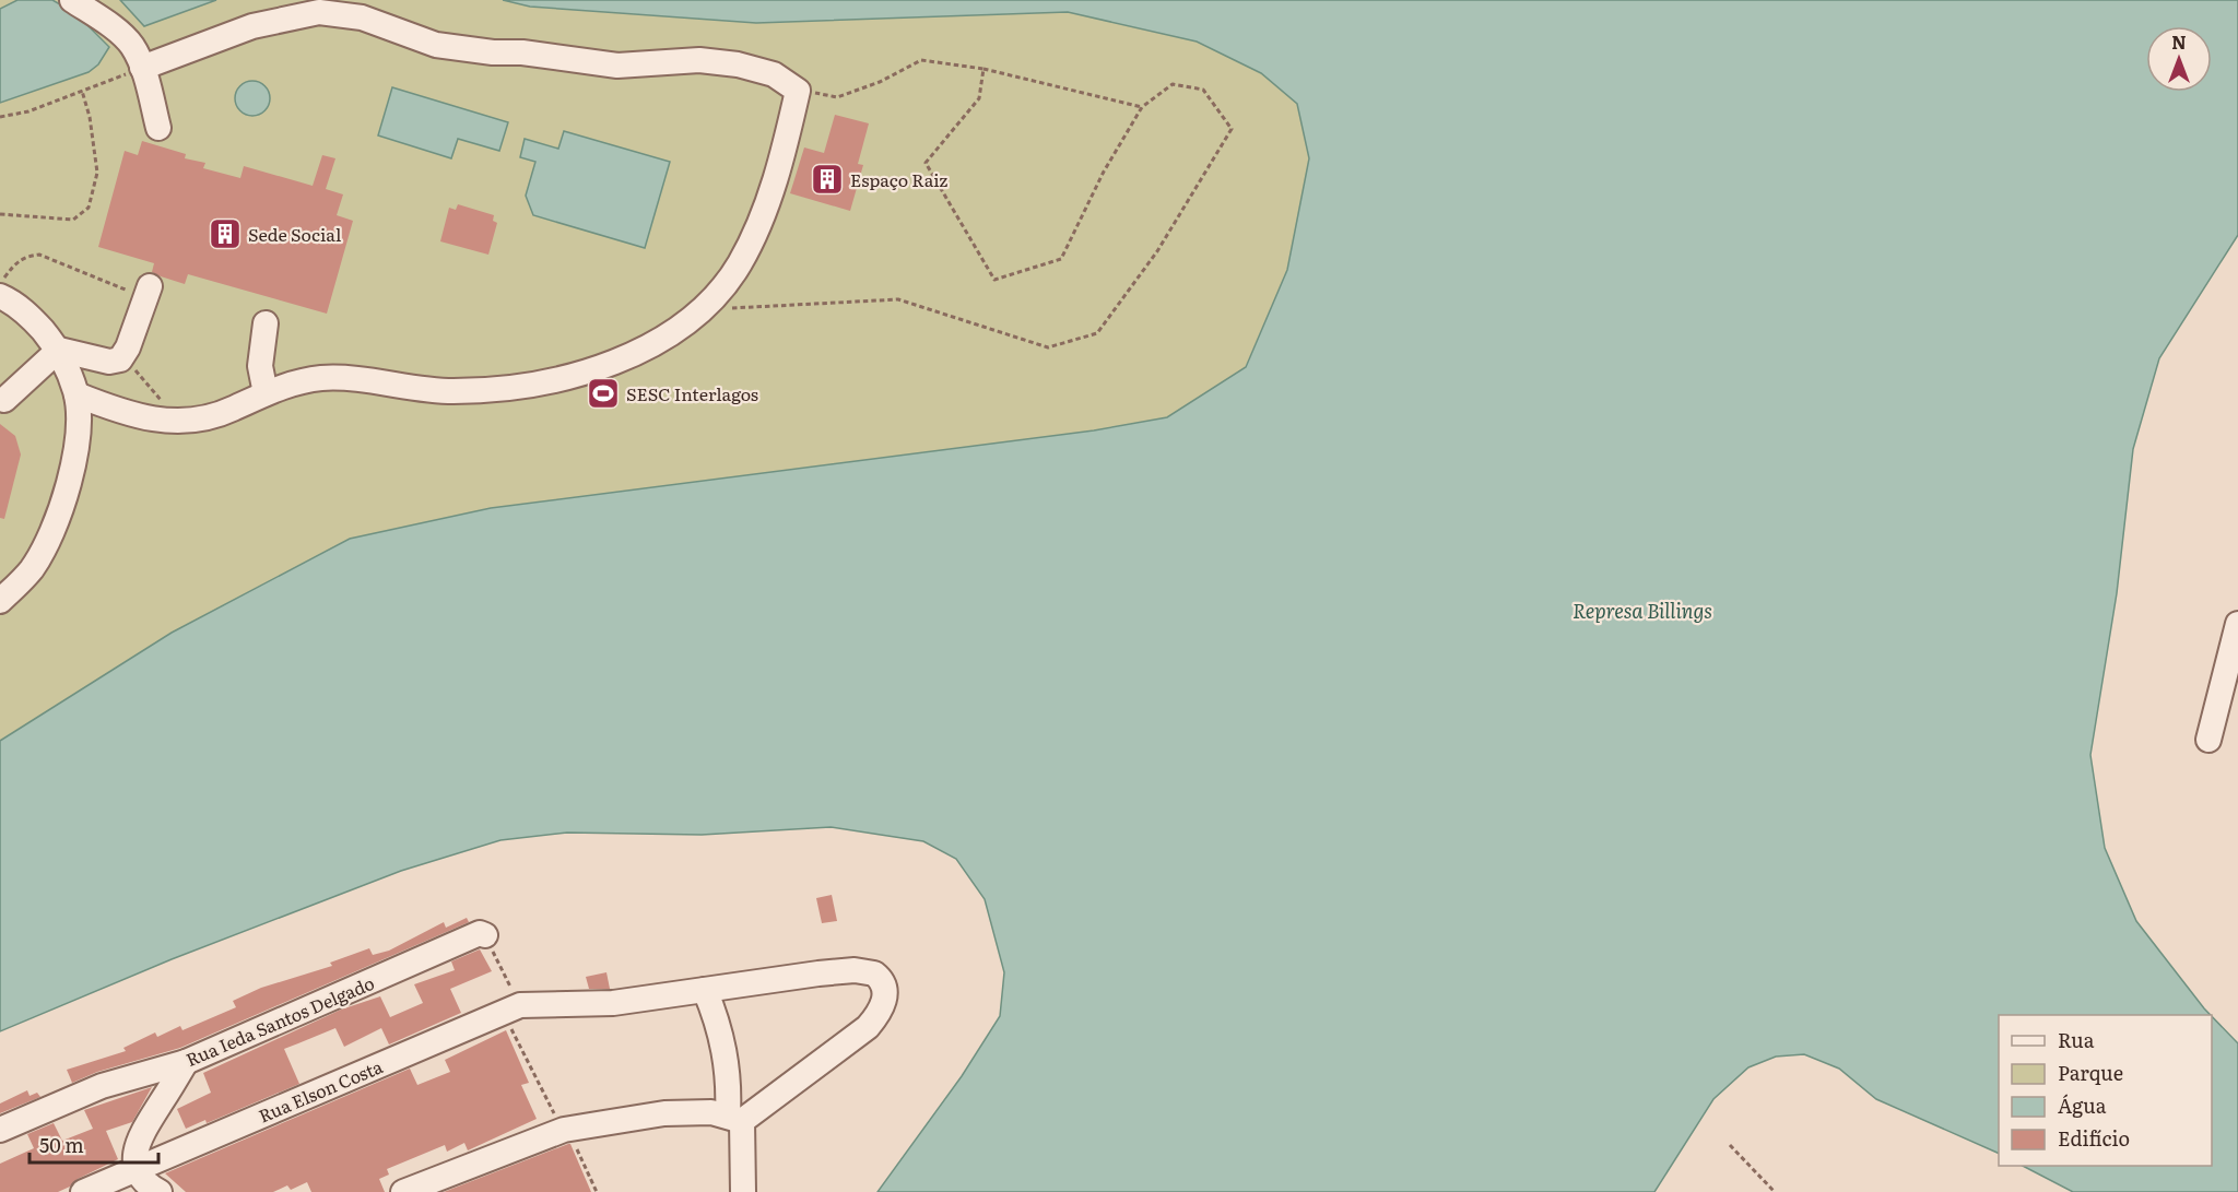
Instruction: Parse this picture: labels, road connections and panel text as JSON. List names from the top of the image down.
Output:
{
  "streets": {
    "street": ["Rua Ieda Santos Delgado", "Rua Elson Costa"]
  },
  "water": ["Represa Billings"],
  "places": {
    "building": ["Espaço Raiz", "Sede Social"],
    "sports": ["SESC Interlagos"]
  },
  "legend": [
    "Rua",
    "Parque",
    "Água",
    "Edifício"
  ],
  "scale_bar": "50 m",
  "north": "top"
}
